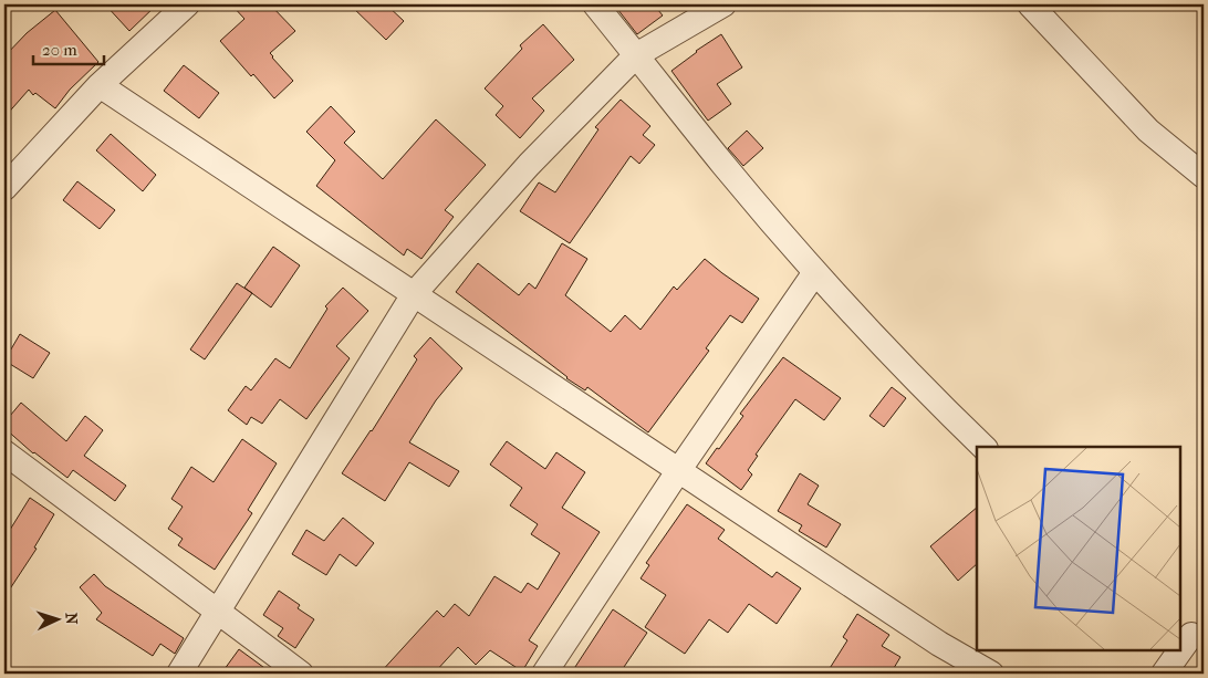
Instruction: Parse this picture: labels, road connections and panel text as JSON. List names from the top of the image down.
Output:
{
  "scale_bar": "20 m",
  "north": "right"
}
